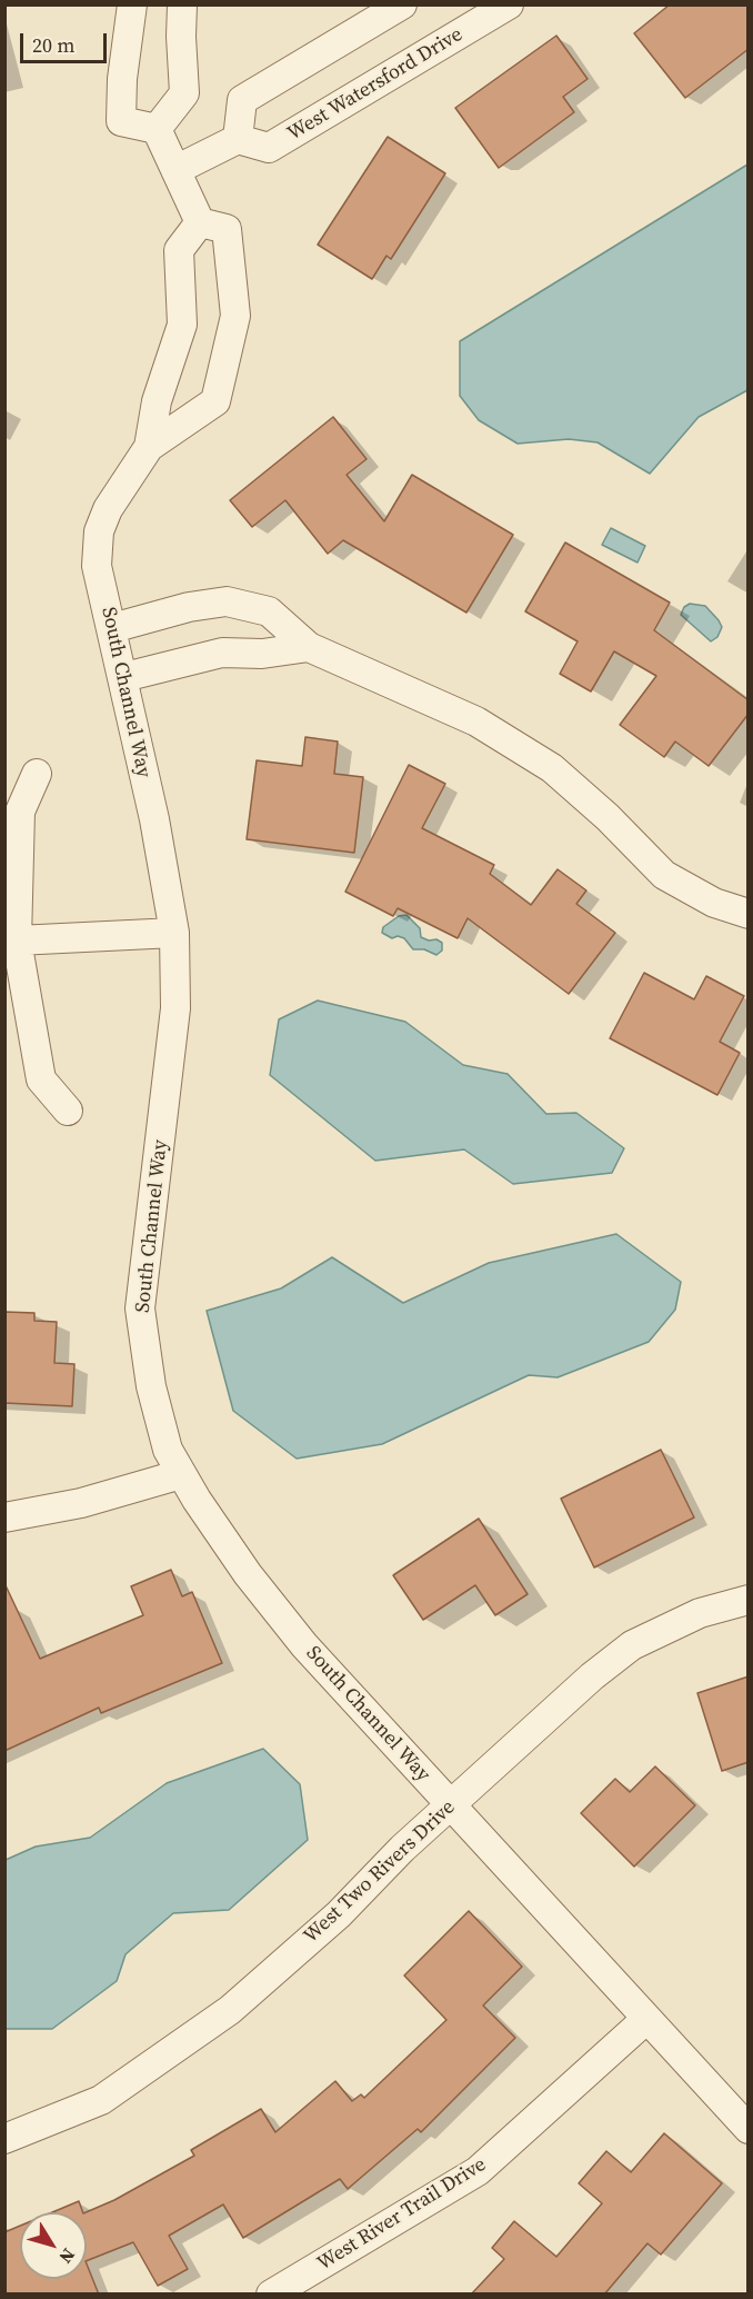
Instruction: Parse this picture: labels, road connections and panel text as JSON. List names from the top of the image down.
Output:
{
  "streets": {
    "street": [
      "West Watersford Drive",
      "South Channel Way",
      "West Two Rivers Drive",
      "West River Trail Drive"
    ]
  },
  "crossings": [
    ["South Channel Way", "West Two Rivers Drive"],
    ["South Channel Way", "West River Trail Drive"]
  ],
  "scale_bar": "20 m",
  "north": "bottom right"
}
